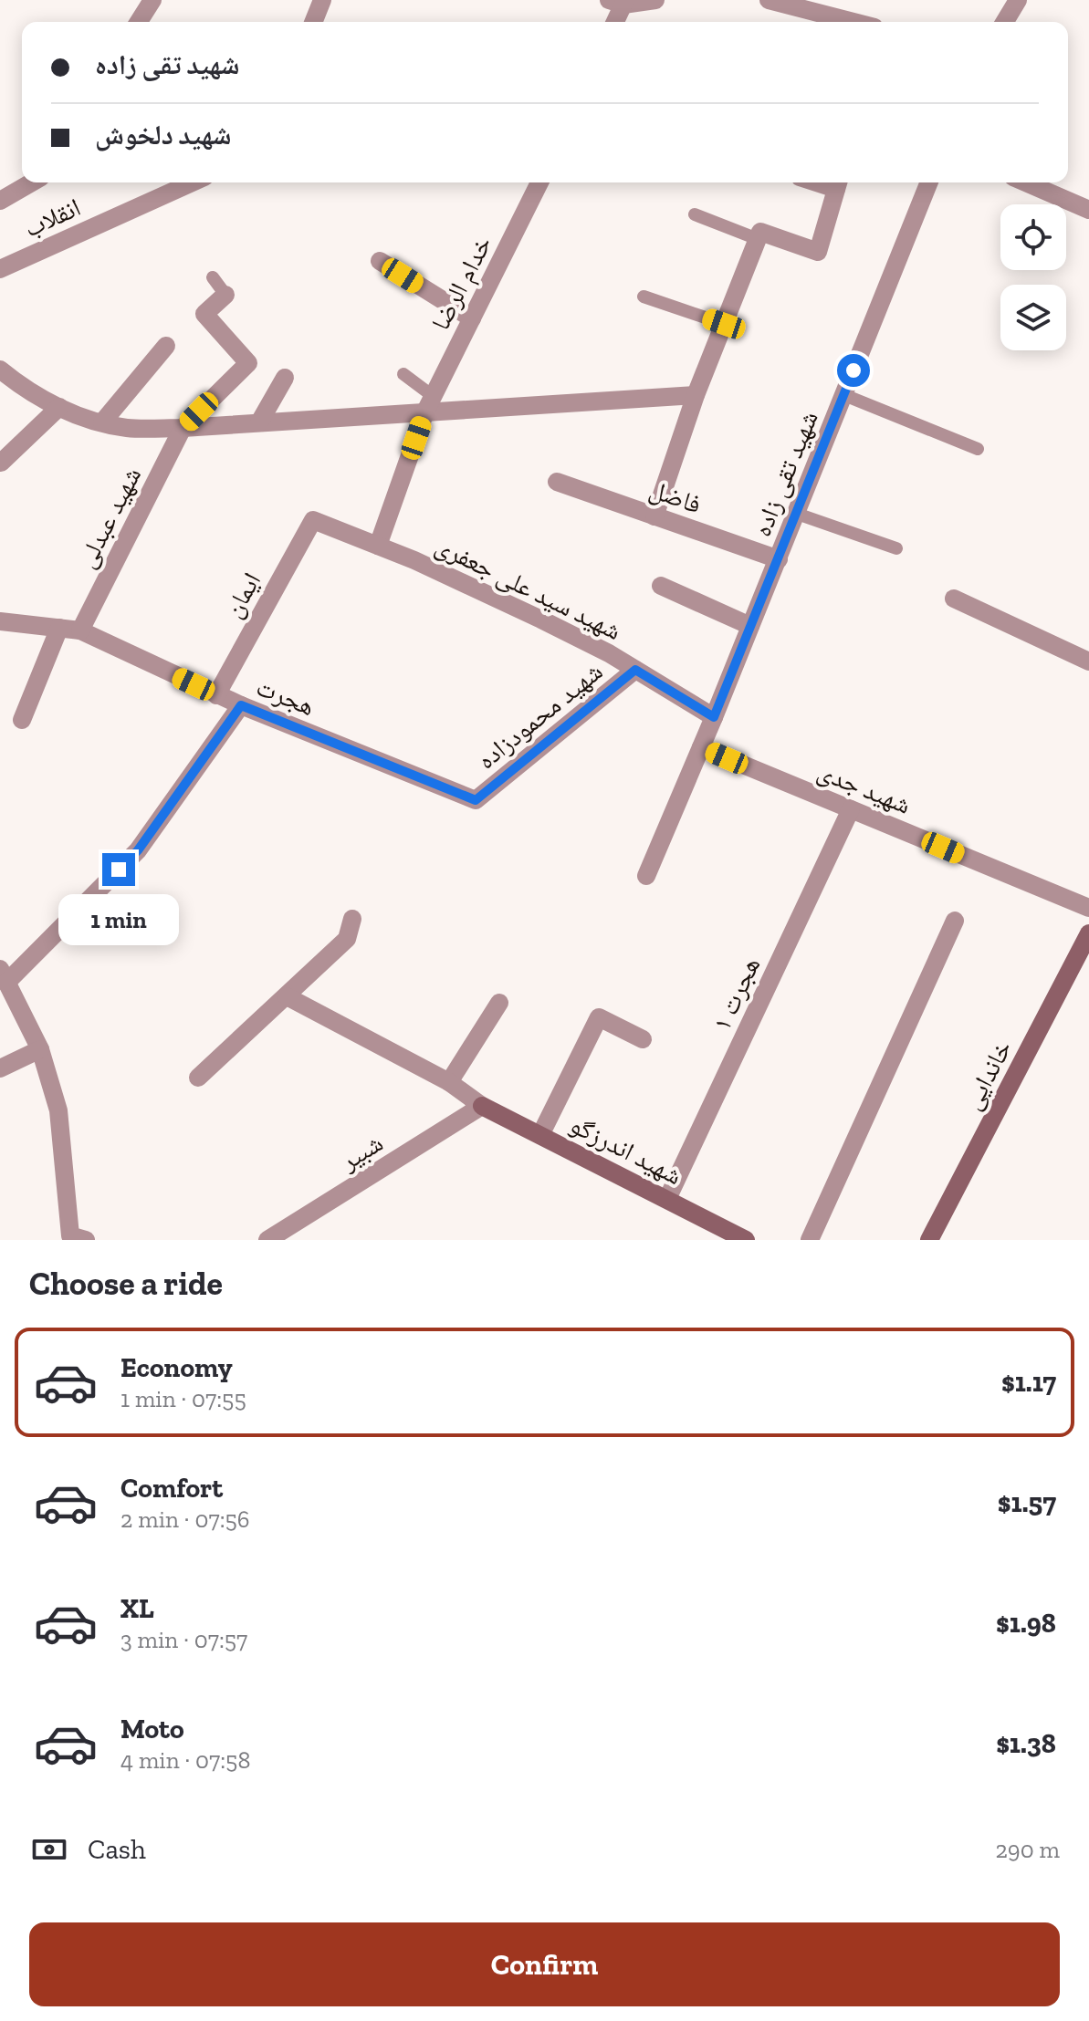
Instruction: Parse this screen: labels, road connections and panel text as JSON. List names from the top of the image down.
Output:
{
  "streets": {
    "main road": ["خاندایی", "شهید اندرزگو"],
    "street": [
      "انقلاب",
      "خدام الرضا",
      "شهید تقی زاده",
      "فاضل",
      "شهید عبدلی",
      "شهید سید علی جعفری",
      "ایمان",
      "هجرت",
      "شهید محمودزاده",
      "شهید جدی",
      "هجرت ۱",
      "شبیر"
    ]
  },
  "crossings": [
    ["خدام الرضا", "شهید سید علی جعفری"],
    ["شهید تقی زاده", "فاضل"],
    ["شهید تقی زاده", "شهید سید علی جعفری"],
    ["شهید تقی زاده", "شهید جدی"],
    ["شهید عبدلی", "هجرت"],
    ["شهید سید علی جعفری", "ایمان"],
    ["شهید سید علی جعفری", "شهید محمودزاده"],
    ["ایمان", "هجرت"],
    ["هجرت", "شهید محمودزاده"],
    ["شهید جدی", "هجرت ۱"],
    ["هجرت ۱", "شهید اندرزگو"],
    ["شهید اندرزگو", "شبیر"]
  ],
  "page": {
    "banner": ["شهید تقی زاده", "شهید دلخوش"],
    "bubble": "1 min",
    "heading": "Choose a ride",
    "list": [
      {
        "name": "Economy",
        "note": "1 min · 07:55",
        "value": "$1.17"
      },
      {
        "name": "Comfort",
        "note": "2 min · 07:56",
        "value": "$1.57"
      },
      {
        "name": "XL",
        "note": "3 min · 07:57",
        "value": "$1.98"
      },
      {
        "name": "Moto",
        "note": "4 min · 07:58",
        "value": "$1.38"
      }
    ],
    "pay": ["Cash", "290 m"],
    "buttons": "Confirm"
  }
}
